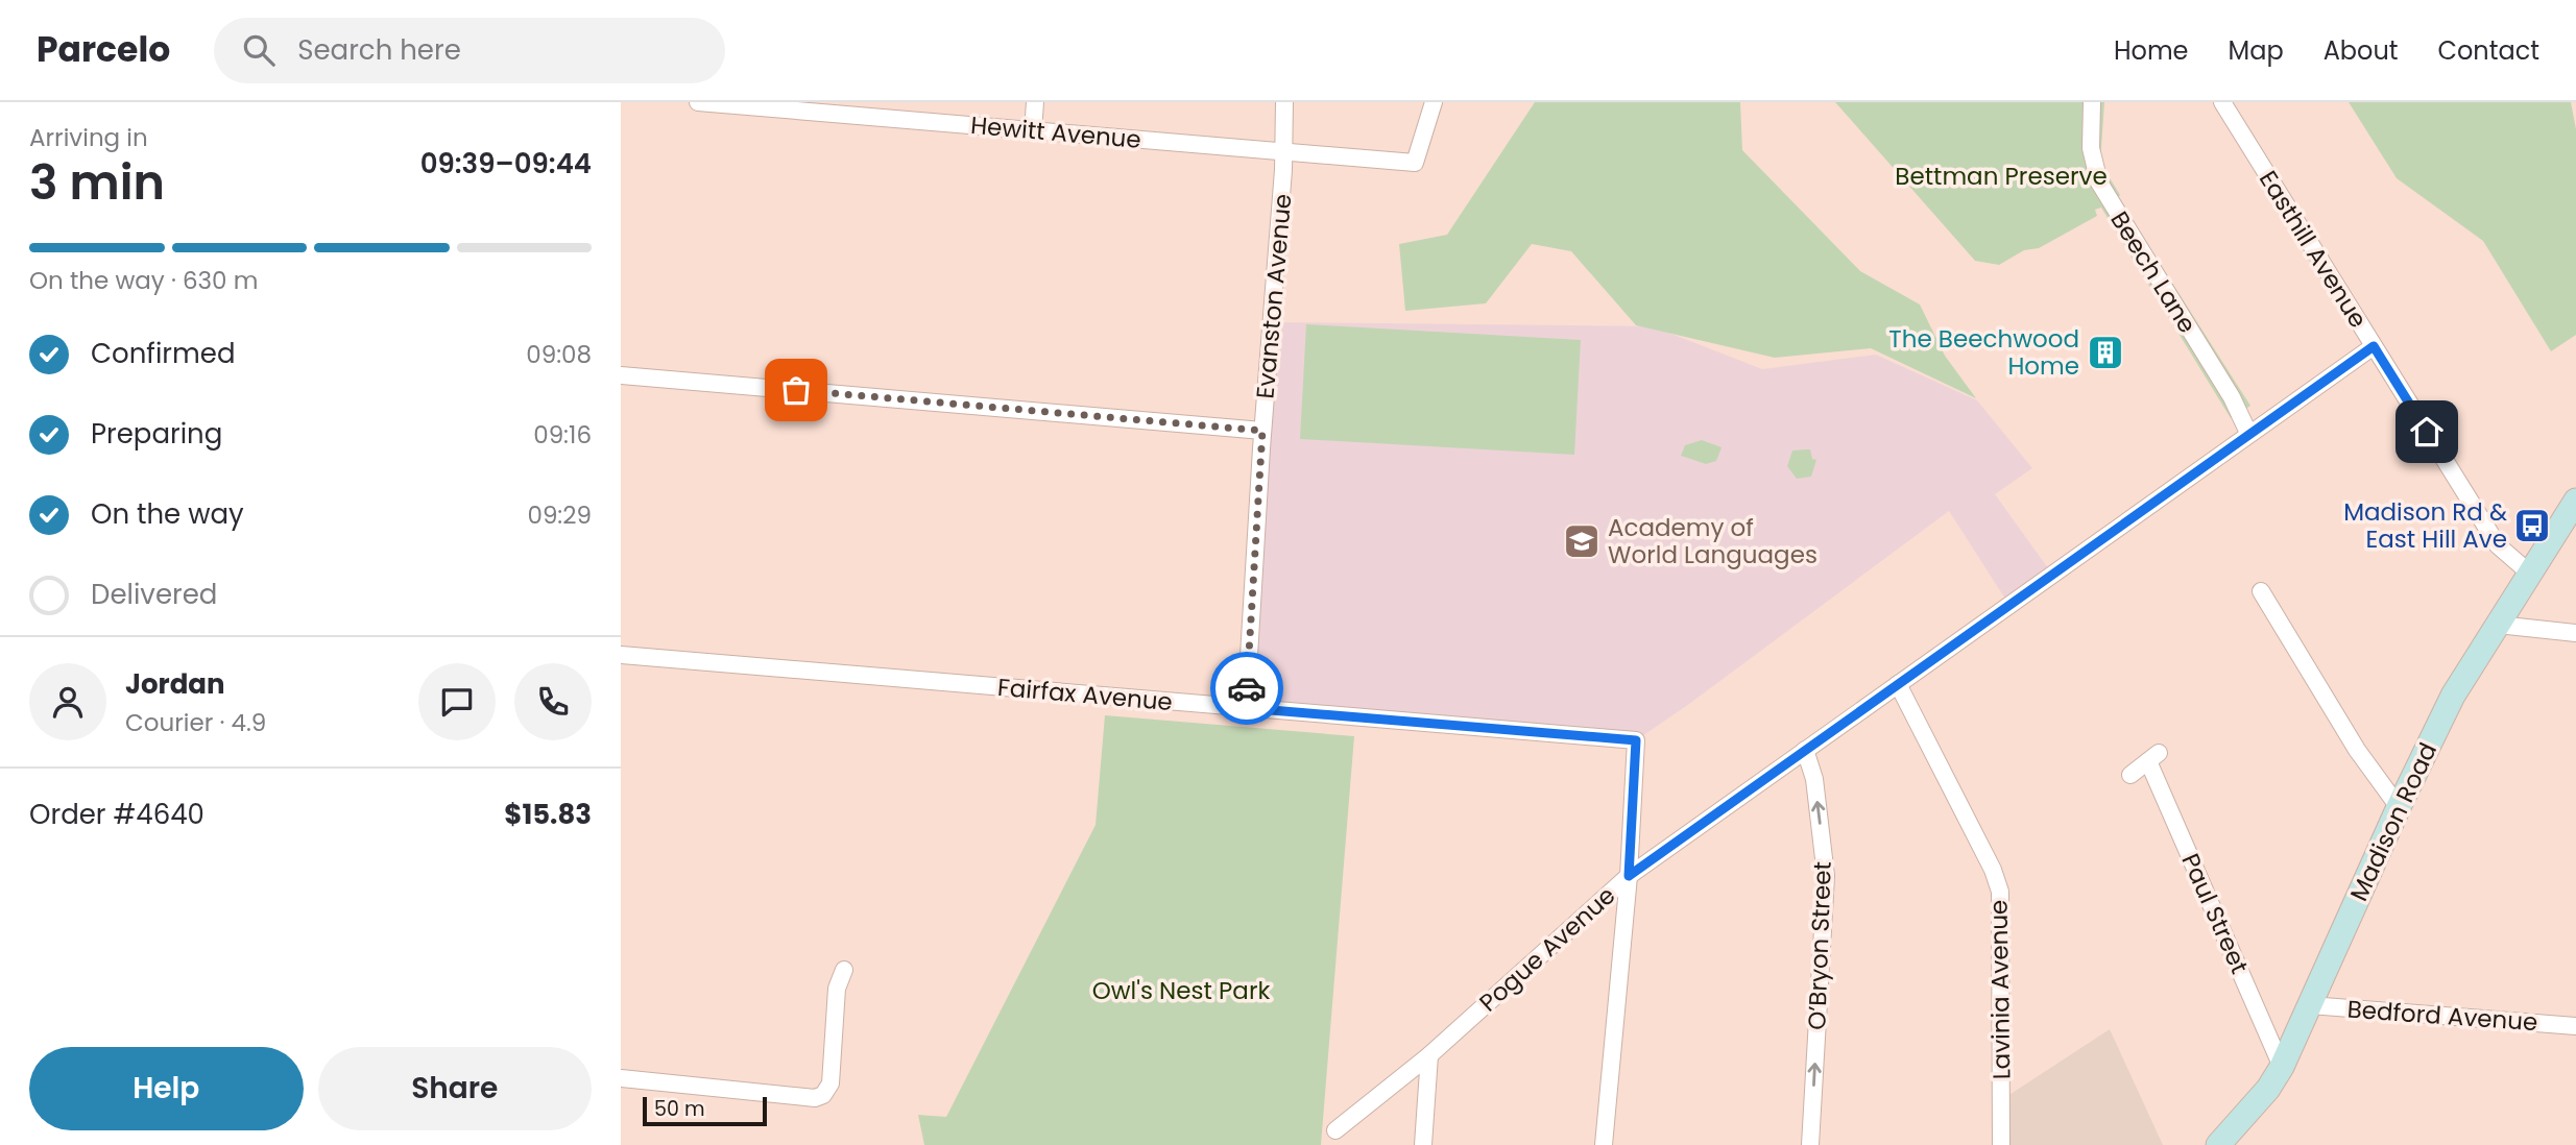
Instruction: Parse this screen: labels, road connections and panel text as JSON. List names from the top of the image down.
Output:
{
  "streets": {
    "main road": ["Madison Road"],
    "street": [
      "Hewitt Avenue",
      "Easthill Avenue",
      "Beech Lane",
      "Evanston Avenue",
      "Fairfax Avenue",
      "Paul Street",
      "O’Bryon Street",
      "Pogue Avenue",
      "Lavinia Avenue",
      "Bedford Avenue"
    ]
  },
  "crossings": [
    ["Hewitt Avenue", "Evanston Avenue"],
    ["Easthill Avenue", "Madison Road"],
    ["Easthill Avenue", "Pogue Avenue"],
    ["Beech Lane", "Pogue Avenue"],
    ["Evanston Avenue", "Fairfax Avenue"],
    ["Fairfax Avenue", "Pogue Avenue"],
    ["Madison Road", "Paul Street"],
    ["Madison Road", "Bedford Avenue"],
    ["O’Bryon Street", "Pogue Avenue"],
    ["Pogue Avenue", "Lavinia Avenue"]
  ],
  "one_way": ["O’Bryon Street"],
  "parks": ["Bettman Preserve", "Owl's Nest Park"],
  "places": {
    "building": ["The Beechwood Home"],
    "bus stop": ["Madison Rd & East Hill Ave"],
    "school or university": ["Academy of World Languages"]
  },
  "scale_bar": "50 m",
  "page": {
    "header": "Parcelo",
    "search": "Search here",
    "nav": [
      "Home",
      "Map",
      "About",
      "Contact"
    ],
    "heading": ["3 min", "Arriving in", "09:39–09:44"],
    "panel": [
      "Jordan",
      "Courier · 4.9",
      "Order #4640",
      "$15.83"
    ],
    "bar": "On the way · 630 m",
    "list": [
      ["Confirmed", "09:08"],
      ["Preparing", "09:16"],
      ["On the way", "09:29"],
      "Delivered"
    ],
    "buttons": ["Help", "Share"],
    "scale": "50 m"
  }
}
